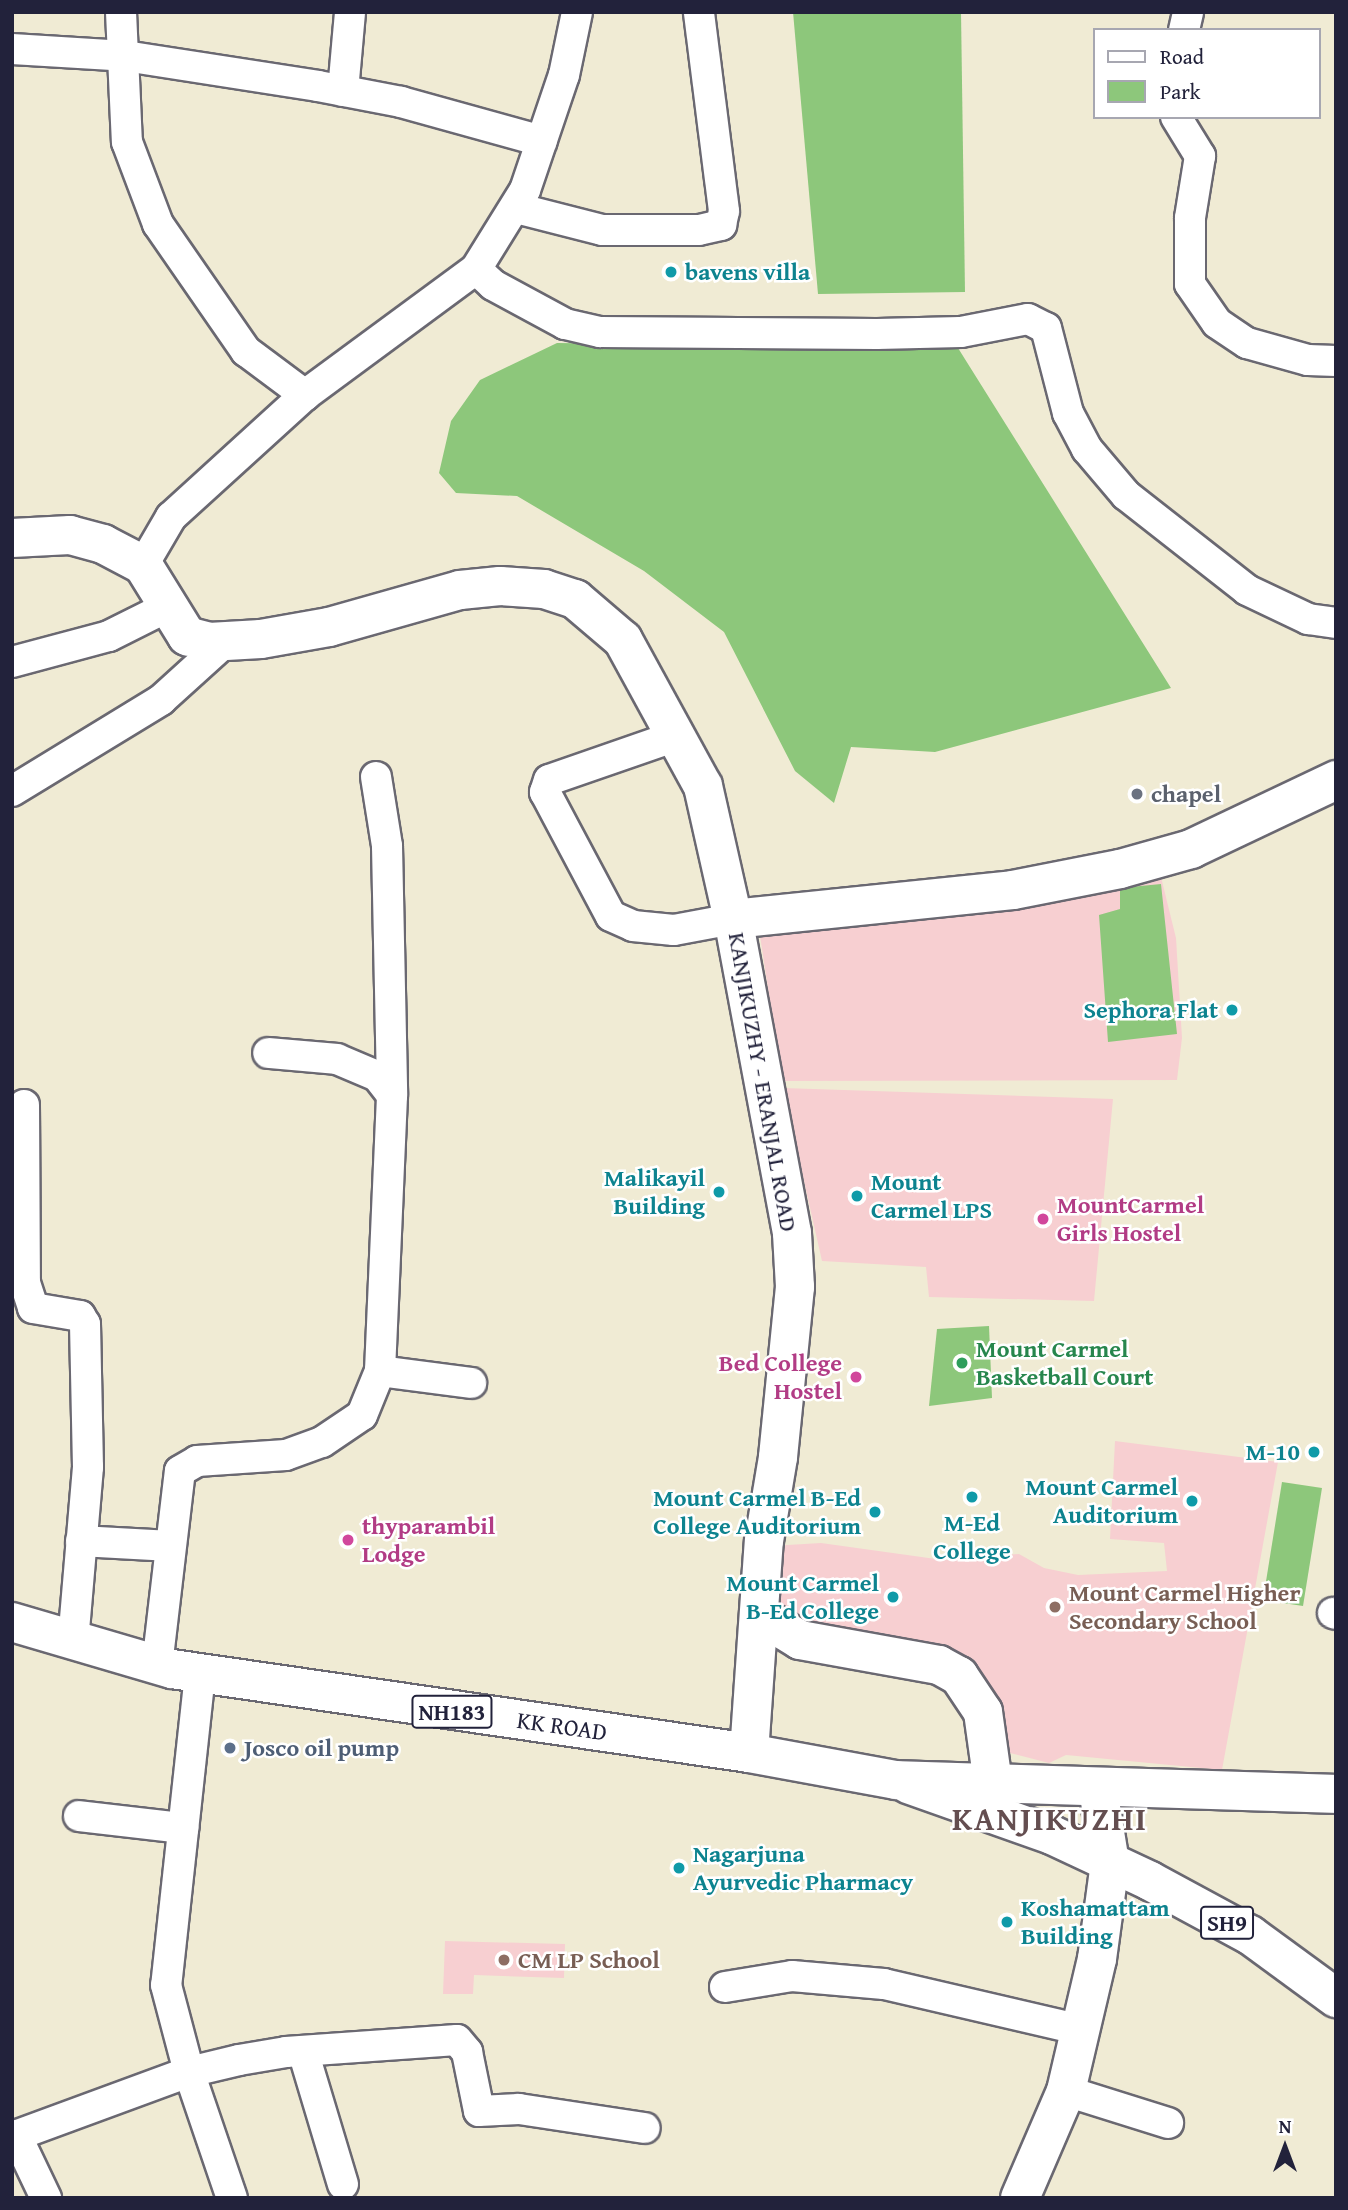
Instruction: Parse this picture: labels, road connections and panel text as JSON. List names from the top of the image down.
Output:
{
  "streets": {
    "main road": [
      "KANJIKUZHY - ERANJAL ROAD",
      "NH183",
      "KK ROAD",
      "SH9"
    ]
  },
  "crossings": [
    ["KANJIKUZHY - ERANJAL ROAD", "KK ROAD"],
    ["NH183", "KK ROAD"]
  ],
  "districts": ["KANJIKUZHI"],
  "places": [
    "bavens villa",
    "chapel",
    "Sephora Flat",
    "Malikayil Building",
    "Mount Carmel LPS",
    "MountCarmel Girls Hostel",
    "Mount Carmel Basketball Court",
    "Bed College Hostel",
    "M-10",
    "M-Ed College",
    "Mount Carmel Auditorium",
    "Mount Carmel B-Ed College Auditorium",
    "thyparambil Lodge",
    "Mount Carmel B-Ed College",
    "Mount Carmel Higher Secondary School",
    "Josco oil pump",
    "Nagarjuna Ayurvedic Pharmacy",
    "Koshamattam Building",
    "CM LP School"
  ],
  "legend": ["Road", "Park"],
  "north": "top"
}
